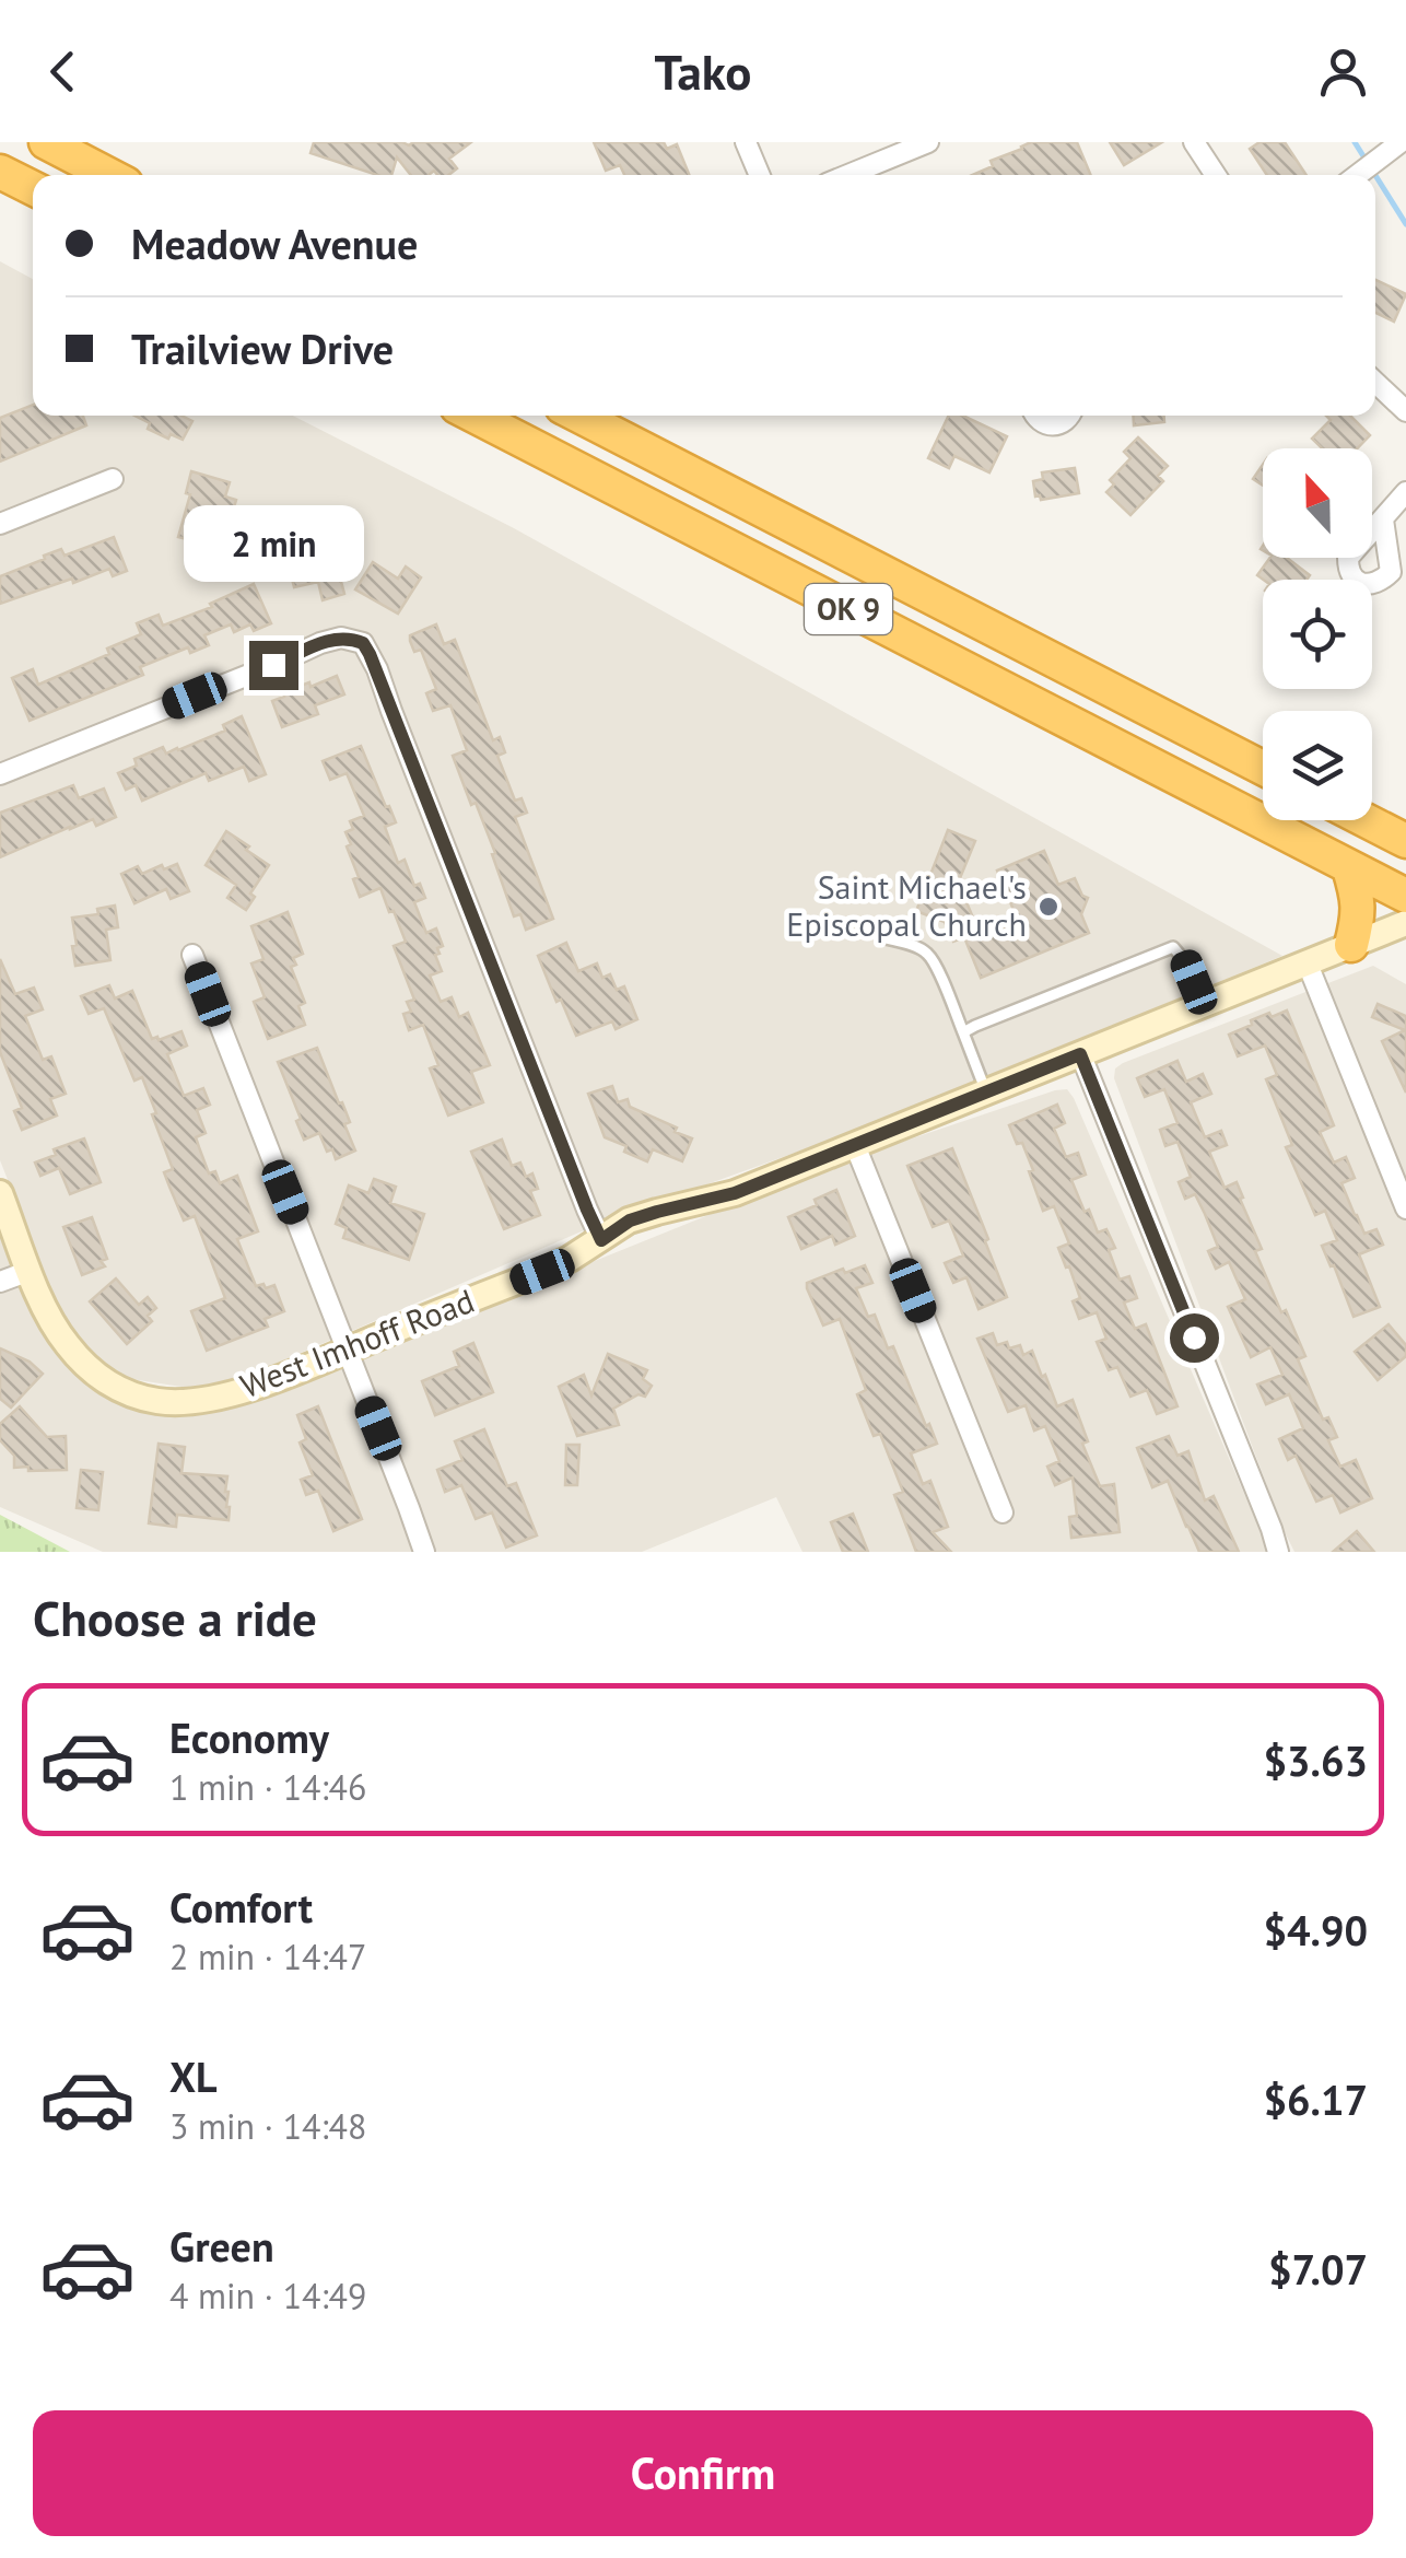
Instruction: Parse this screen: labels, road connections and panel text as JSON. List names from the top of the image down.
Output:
{
  "streets": {
    "highway": ["OK 9"],
    "street": ["West Imhoff Road"]
  },
  "places": ["Saint Michael's Episcopal Church"],
  "north": "top",
  "page": {
    "header": "Tako",
    "banner": ["Meadow Avenue", "Trailview Drive"],
    "bubble": "2 min",
    "heading": "Choose a ride",
    "list": [
      {
        "name": "Economy",
        "note": "1 min · 14:46",
        "value": "$3.63"
      },
      {
        "name": "Comfort",
        "note": "2 min · 14:47",
        "value": "$4.90"
      },
      {
        "name": "XL",
        "note": "3 min · 14:48",
        "value": "$6.17"
      },
      {
        "name": "Green",
        "note": "4 min · 14:49",
        "value": "$7.07"
      }
    ],
    "buttons": "Confirm"
  }
}
